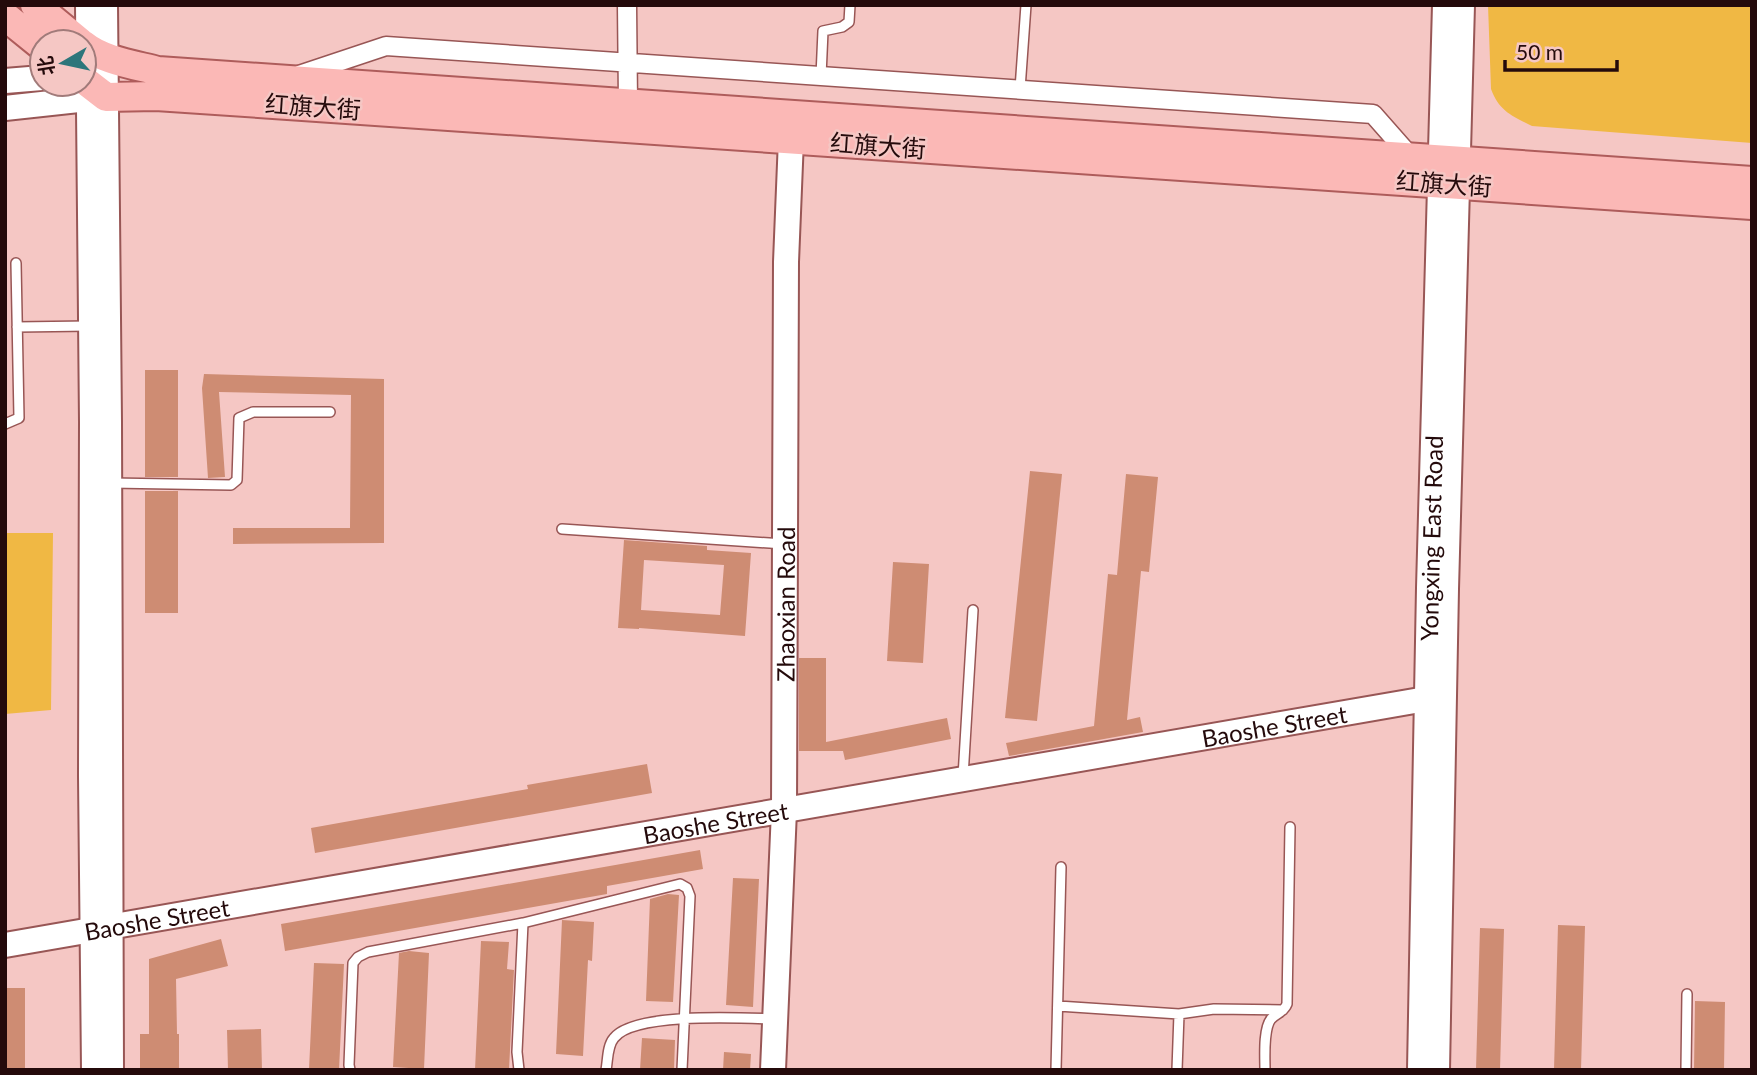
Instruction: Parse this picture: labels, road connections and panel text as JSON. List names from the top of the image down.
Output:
{
  "streets": {
    "main road": [
      "红旗大街",
      "Yongxing East Road",
      "Zhaoxian Road",
      "Baoshe Street"
    ]
  },
  "crossings": [
    ["红旗大街", "Yongxing East Road"],
    ["红旗大街", "Zhaoxian Road"],
    ["Yongxing East Road", "Baoshe Street"],
    ["Zhaoxian Road", "Baoshe Street"]
  ],
  "scale_bar": "50 m",
  "north": "left"
}
